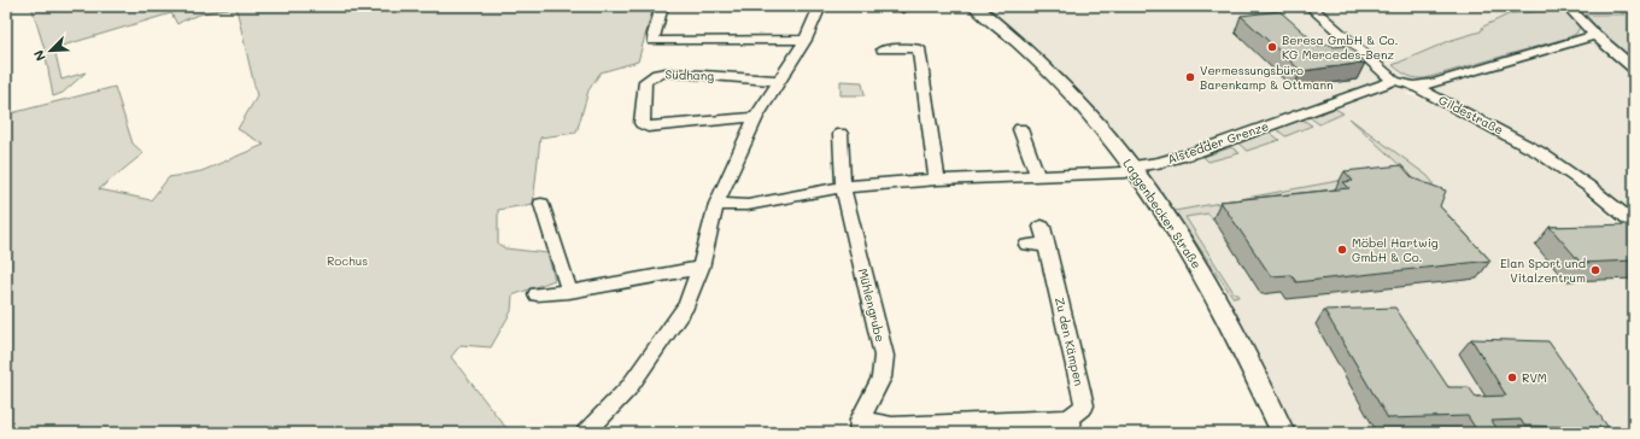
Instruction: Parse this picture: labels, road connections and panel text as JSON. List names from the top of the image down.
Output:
{
  "streets": {
    "street": [
      "Südhang",
      "Gildestraße",
      "Alstedder Grenze",
      "Laggenbecker Straße",
      "Mühlengrube",
      "Zu den Kämpen"
    ]
  },
  "crossings": [
    ["Gildestraße", "Alstedder Grenze"],
    ["Alstedder Grenze", "Laggenbecker Straße"],
    ["Alstedder Grenze", "Mühlengrube"],
    ["Mühlengrube", "Zu den Kämpen"]
  ],
  "parks": ["Rochus"],
  "places": [
    "Beresa GmbH & Co. KG Mercedes-Benz",
    "Vermessungsbüro Barenkamp & Ottmann",
    "Möbel Hartwig GmbH & Co.",
    "Elan Sport und Vitalzentrum",
    "RVM"
  ],
  "north": "bottom left"
}
